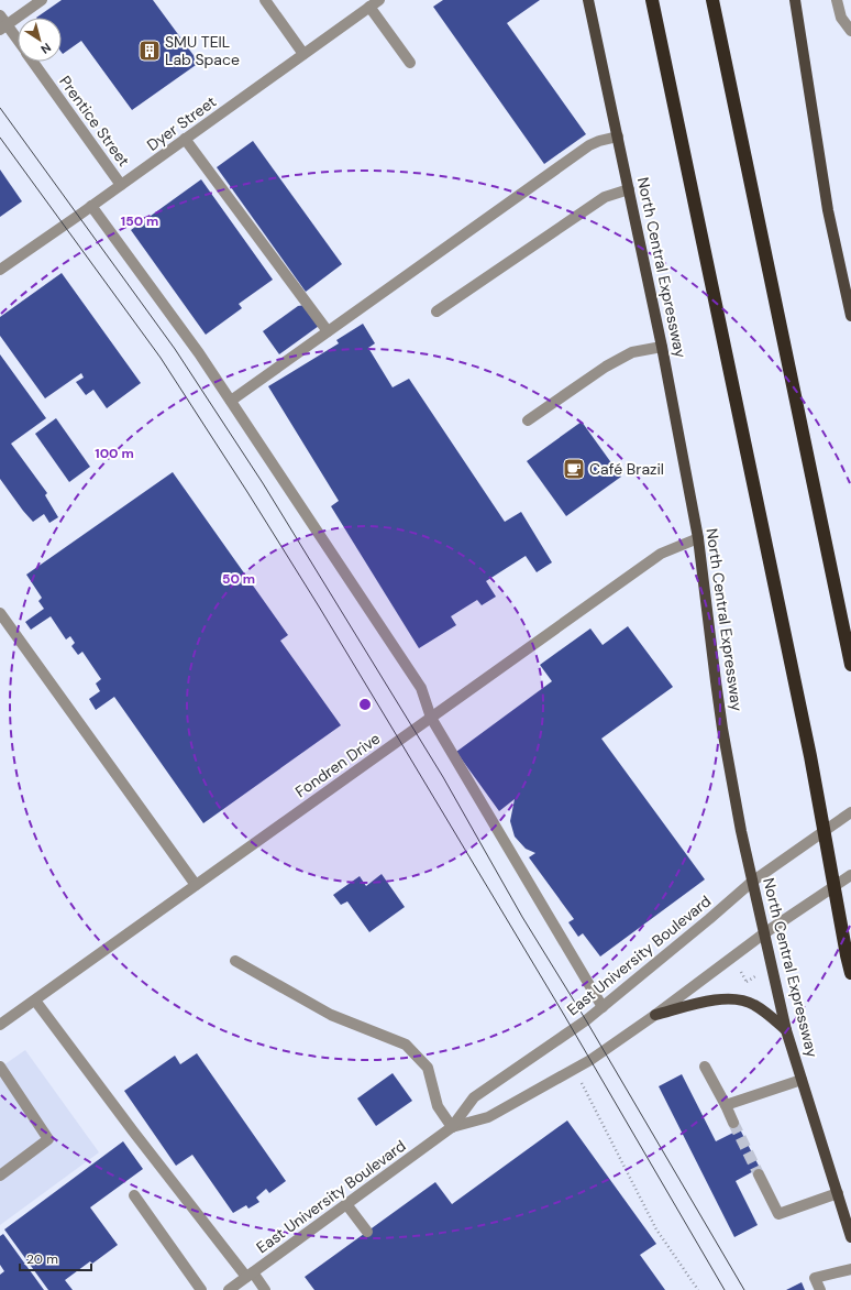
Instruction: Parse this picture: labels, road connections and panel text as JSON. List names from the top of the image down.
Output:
{
  "streets": {
    "main road": ["North Central Expressway"],
    "street": [
      "Prentice Street",
      "Dyer Street",
      "Fondren Drive",
      "East University Boulevard"
    ]
  },
  "crossings": [
    ["Prentice Street", "Dyer Street"],
    ["North Central Expressway", "Fondren Drive"],
    ["North Central Expressway", "East University Boulevard"]
  ],
  "places": {
    "building": ["SMU TEIL Lab Space"],
    "cafe": ["Café Brazil"]
  },
  "scale_bar": "20 m",
  "north": "bottom right",
  "rings": ["150 m", "100 m", "50 m"]
}
